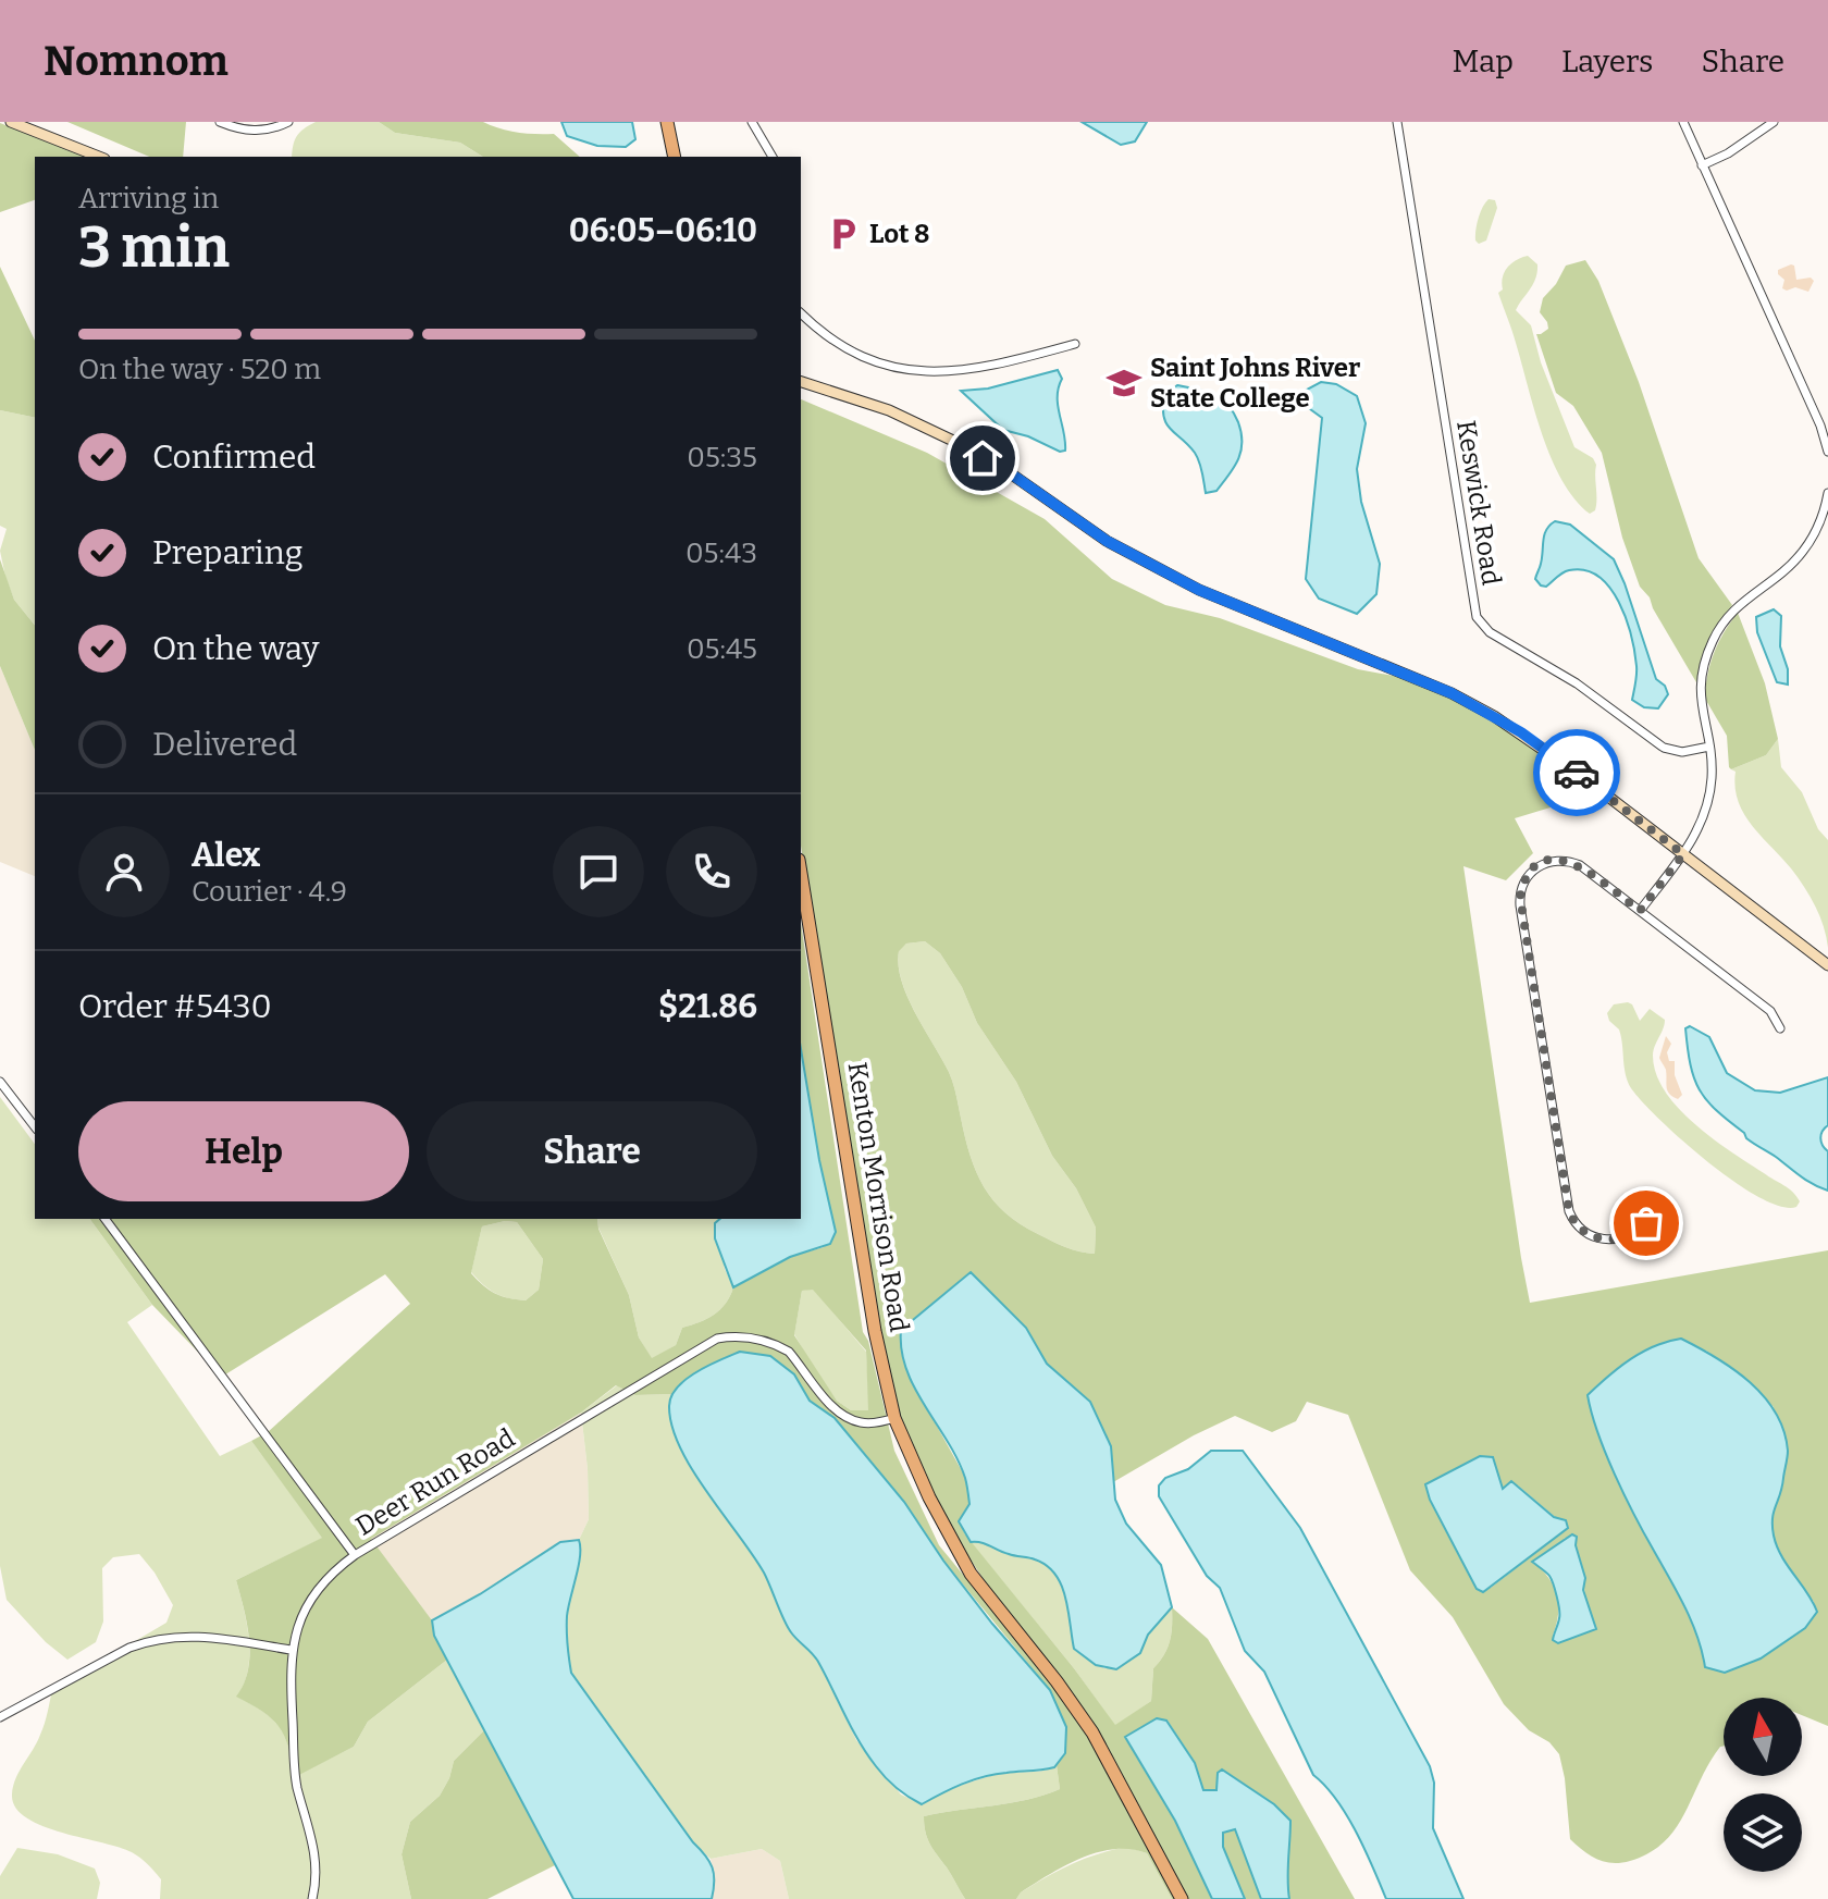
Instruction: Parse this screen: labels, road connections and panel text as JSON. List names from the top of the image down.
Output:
{
  "streets": {
    "main road": ["Kenton Morrison Road"],
    "street": ["Keswick Road", "Deer Run Road"]
  },
  "crossings": [
    ["Kenton Morrison Road", "Deer Run Road"]
  ],
  "places": {
    "parking": ["Lot 8"],
    "school or university": ["Saint Johns River State College"]
  },
  "north": "top",
  "page": {
    "header": "Nomnom",
    "nav": ["Map", "Layers", "Share"],
    "heading": ["3 min", "Arriving in", "06:05–06:10"],
    "panel": [
      "Alex",
      "Courier · 4.9",
      "Order #5430",
      "$21.86"
    ],
    "bar": "On the way · 520 m",
    "list": [
      ["Confirmed", "05:35"],
      ["Preparing", "05:43"],
      ["On the way", "05:45"],
      "Delivered"
    ],
    "buttons": ["Help", "Share"]
  }
}
